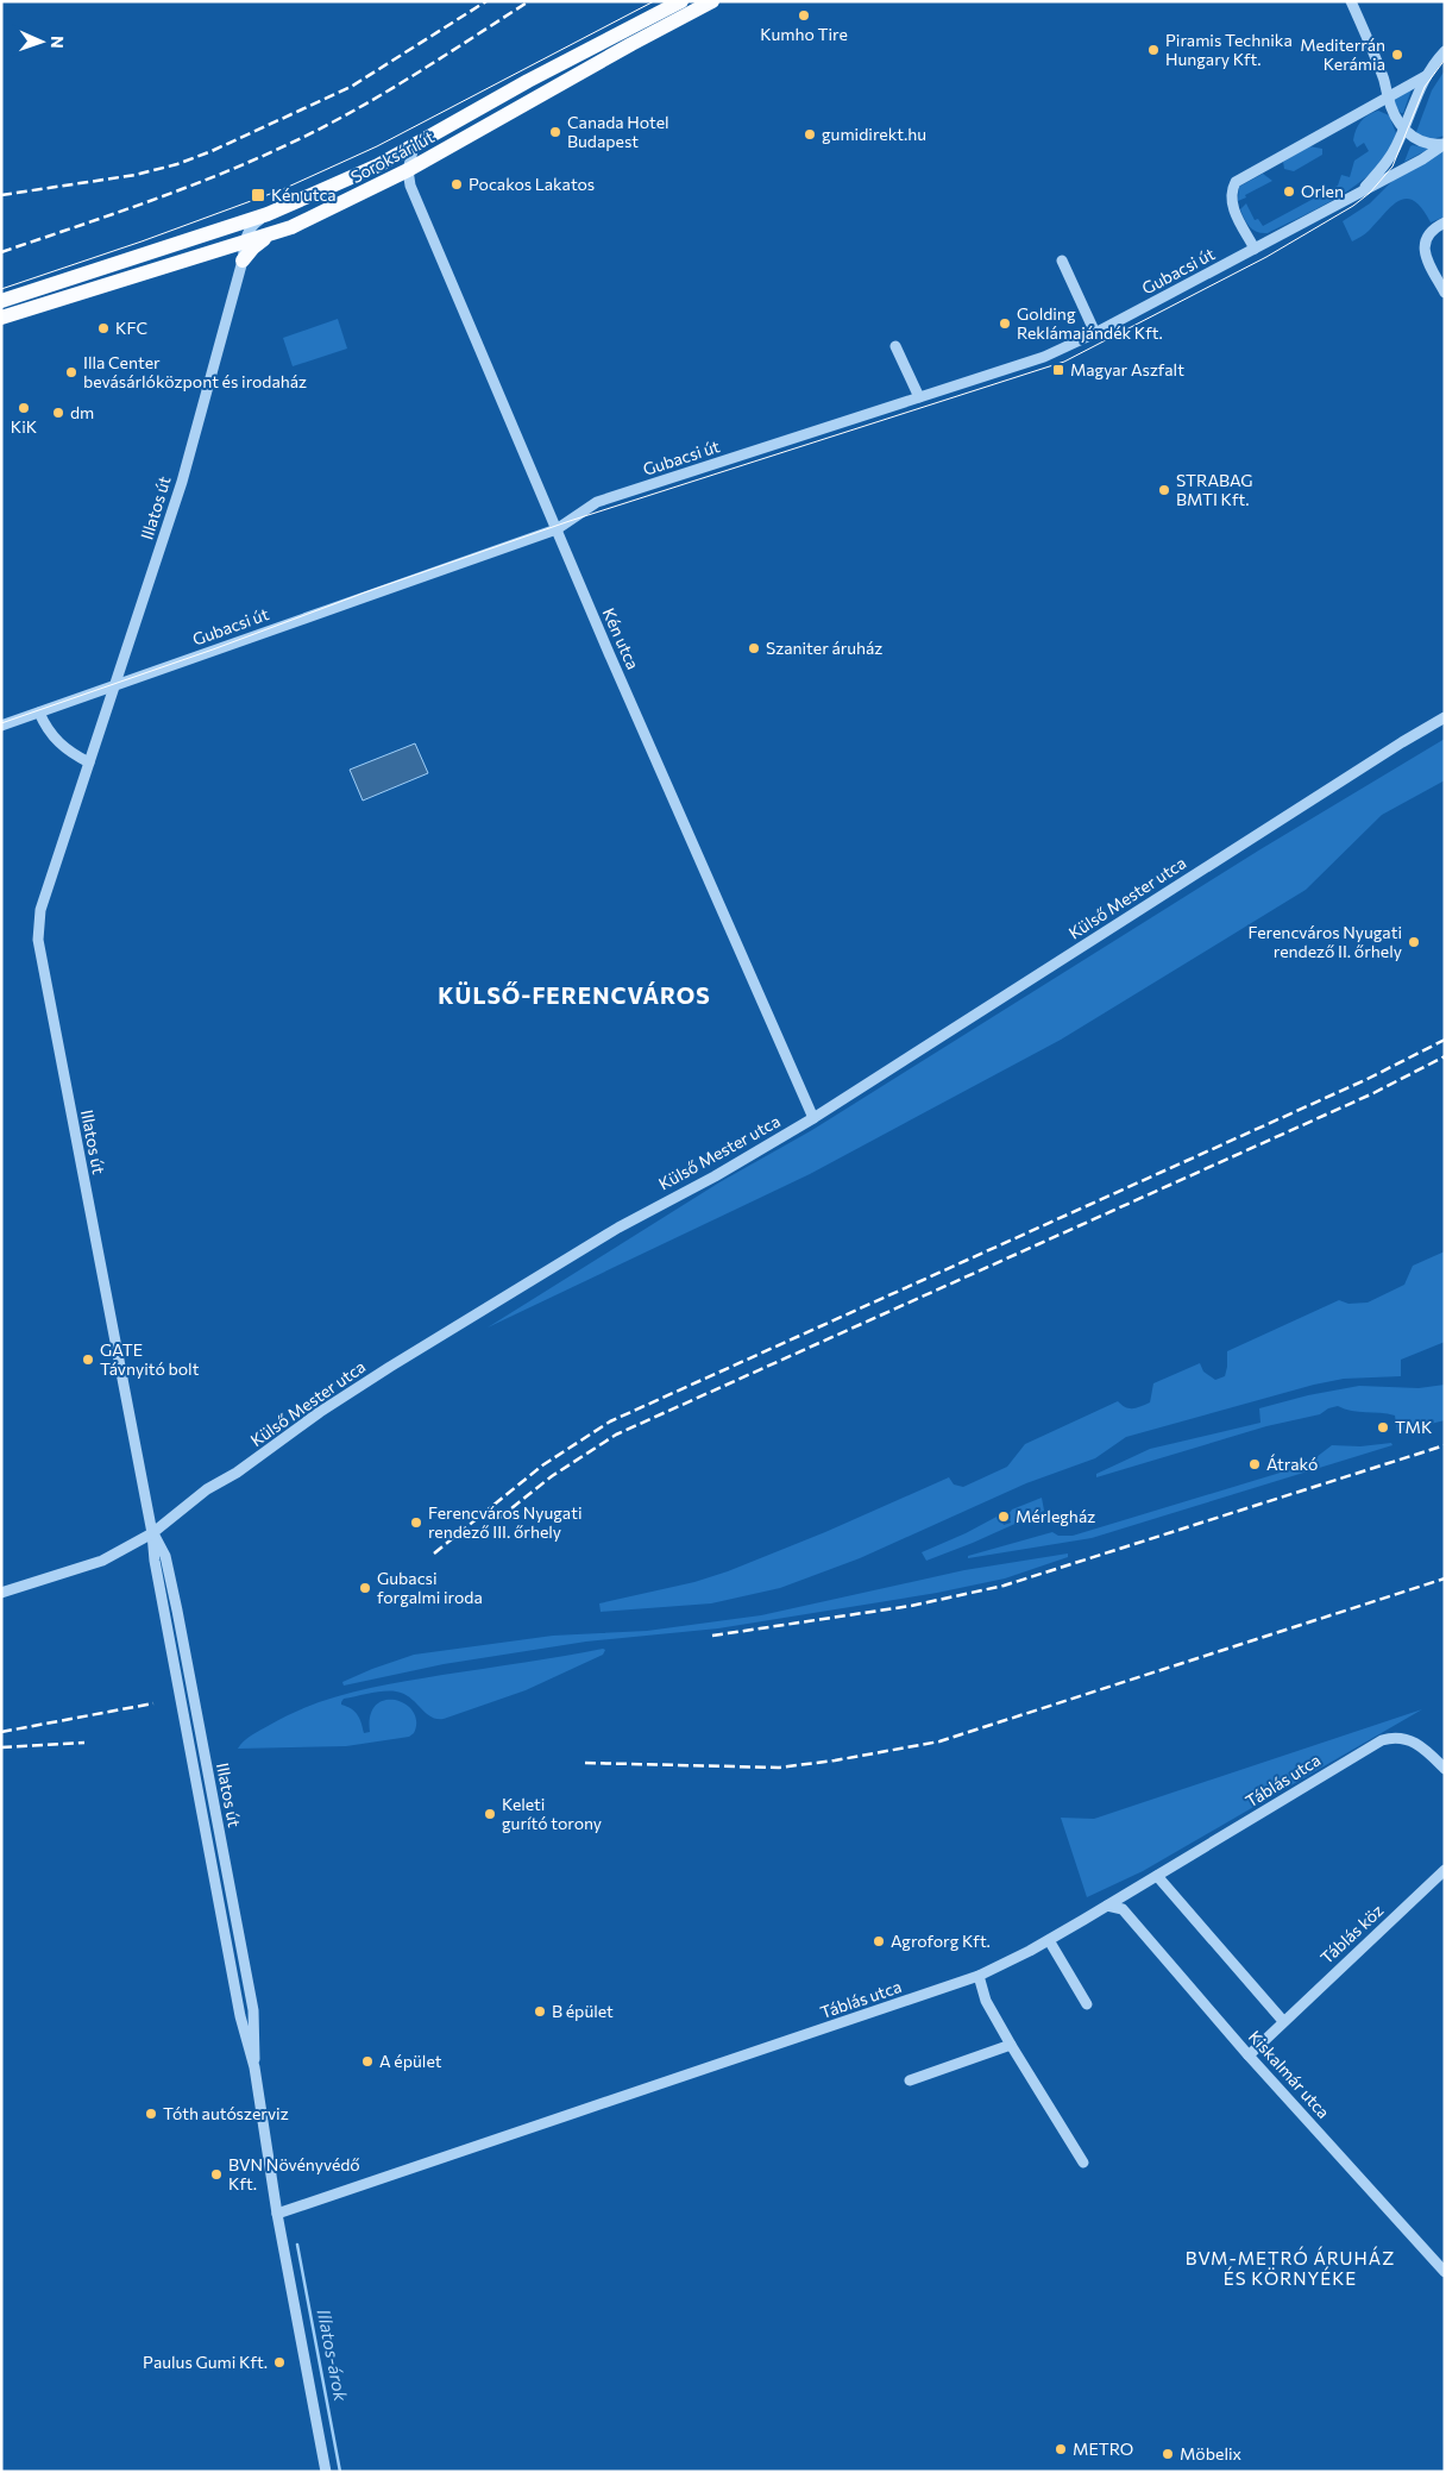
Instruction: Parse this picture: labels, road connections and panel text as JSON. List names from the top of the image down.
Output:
{
  "streets": {
    "main road": ["Soroksári út"],
    "street": [
      "Gubacsi út",
      "Illatos út",
      "Kén utca",
      "Külső Mester utca",
      "Táblás utca",
      "Táblás köz",
      "Kiskalmár utca"
    ]
  },
  "crossings": [
    ["Soroksári út", "Illatos út"],
    ["Soroksári út", "Kén utca"],
    ["Gubacsi út", "Illatos út"],
    ["Gubacsi út", "Kén utca"],
    ["Illatos út", "Külső Mester utca"],
    ["Illatos út", "Táblás utca"],
    ["Kén utca", "Külső Mester utca"],
    ["Táblás utca", "Kiskalmár utca"],
    ["Táblás köz", "Kiskalmár utca"]
  ],
  "districts": ["KÜLSŐ-FERENCVÁROS", "BVM-METRÓ ÁRUHÁZ ÉS KÖRNYÉKE"],
  "water": ["Illatos-árok"],
  "places": {
    "other": [
      "Kumho Tire",
      "Piramis Technika Hungary Kft.",
      "Mediterrán Kerámia",
      "Canada Hotel Budapest",
      "gumidirekt.hu",
      "Pocakos Lakatos",
      "Orlen",
      "Golding Reklámajándék Kft.",
      "KFC",
      "Illa Center bevásárlóközpont és irodaház",
      "KiK",
      "dm",
      "STRABAG BMTI Kft.",
      "Szaniter áruház",
      "Ferencváros Nyugati rendező II. őrhely",
      "GATE Távnyitó bolt",
      "TMK",
      "Átrakó",
      "Mérlegház",
      "Ferencváros Nyugati rendező III. őrhely",
      "Gubacsi forgalmi iroda",
      "Keleti gurító torony",
      "Agroforg Kft.",
      "B épület",
      "A épület",
      "Tóth autószerviz",
      "BVN Növényvédő Kft.",
      "Paulus Gumi Kft.",
      "METRO",
      "Möbelix"
    ],
    "transit": ["Kén utca", "Magyar Aszfalt"]
  },
  "north": "right"
}
